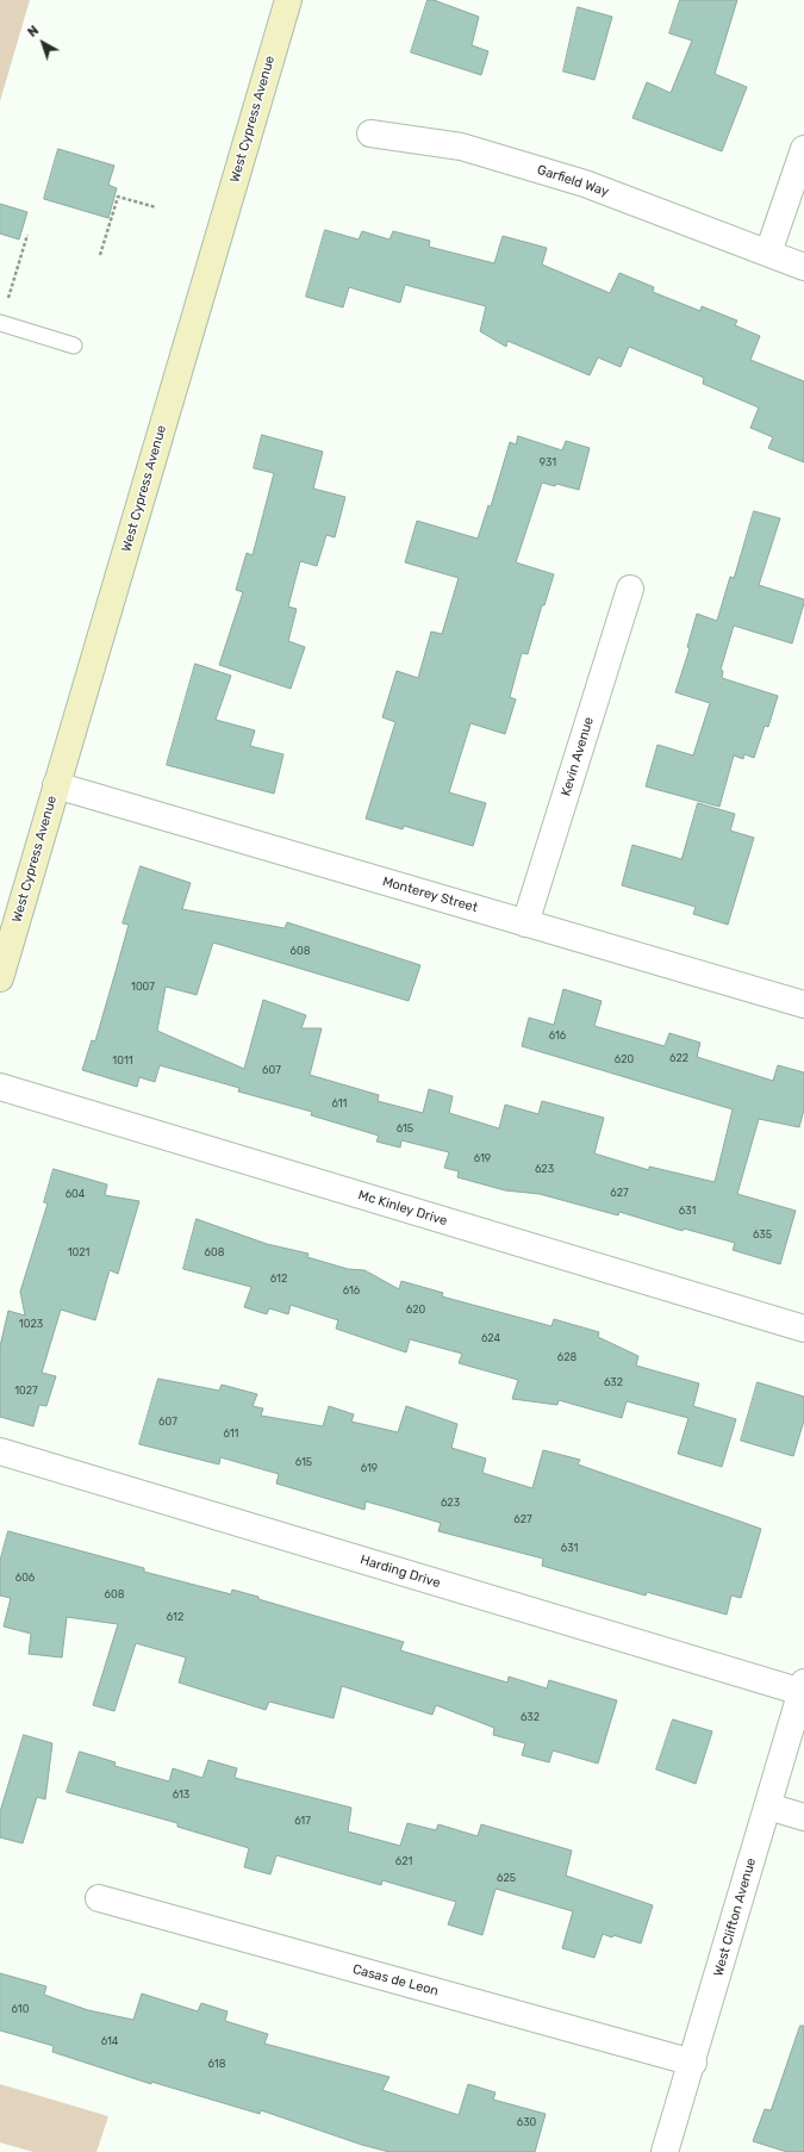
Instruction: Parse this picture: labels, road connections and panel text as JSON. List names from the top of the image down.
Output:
{
  "streets": {
    "main road": ["West Cypress Avenue"],
    "street": [
      "Garfield Way",
      "Kevin Avenue",
      "Monterey Street",
      "Mc Kinley Drive",
      "Harding Drive",
      "West Clifton Avenue",
      "Casas de Leon"
    ]
  },
  "crossings": [
    ["West Cypress Avenue", "Monterey Street"],
    ["Kevin Avenue", "Monterey Street"],
    ["Harding Drive", "West Clifton Avenue"],
    ["West Clifton Avenue", "Casas de Leon"]
  ],
  "house_numbers": [
    "931",
    "608",
    "1007",
    "616",
    "622",
    "620",
    "1011",
    "607",
    "611",
    "615",
    "619",
    "623",
    "627",
    "604",
    "631",
    "635",
    "1021",
    "608",
    "612",
    "616",
    "620",
    "1023",
    "624",
    "628",
    "632",
    "1027",
    "607",
    "611",
    "615",
    "619",
    "623",
    "627",
    "631",
    "606",
    "608",
    "612",
    "632",
    "613",
    "617",
    "621",
    "625",
    "610",
    "614",
    "618",
    "630"
  ],
  "north": "top left"
}
